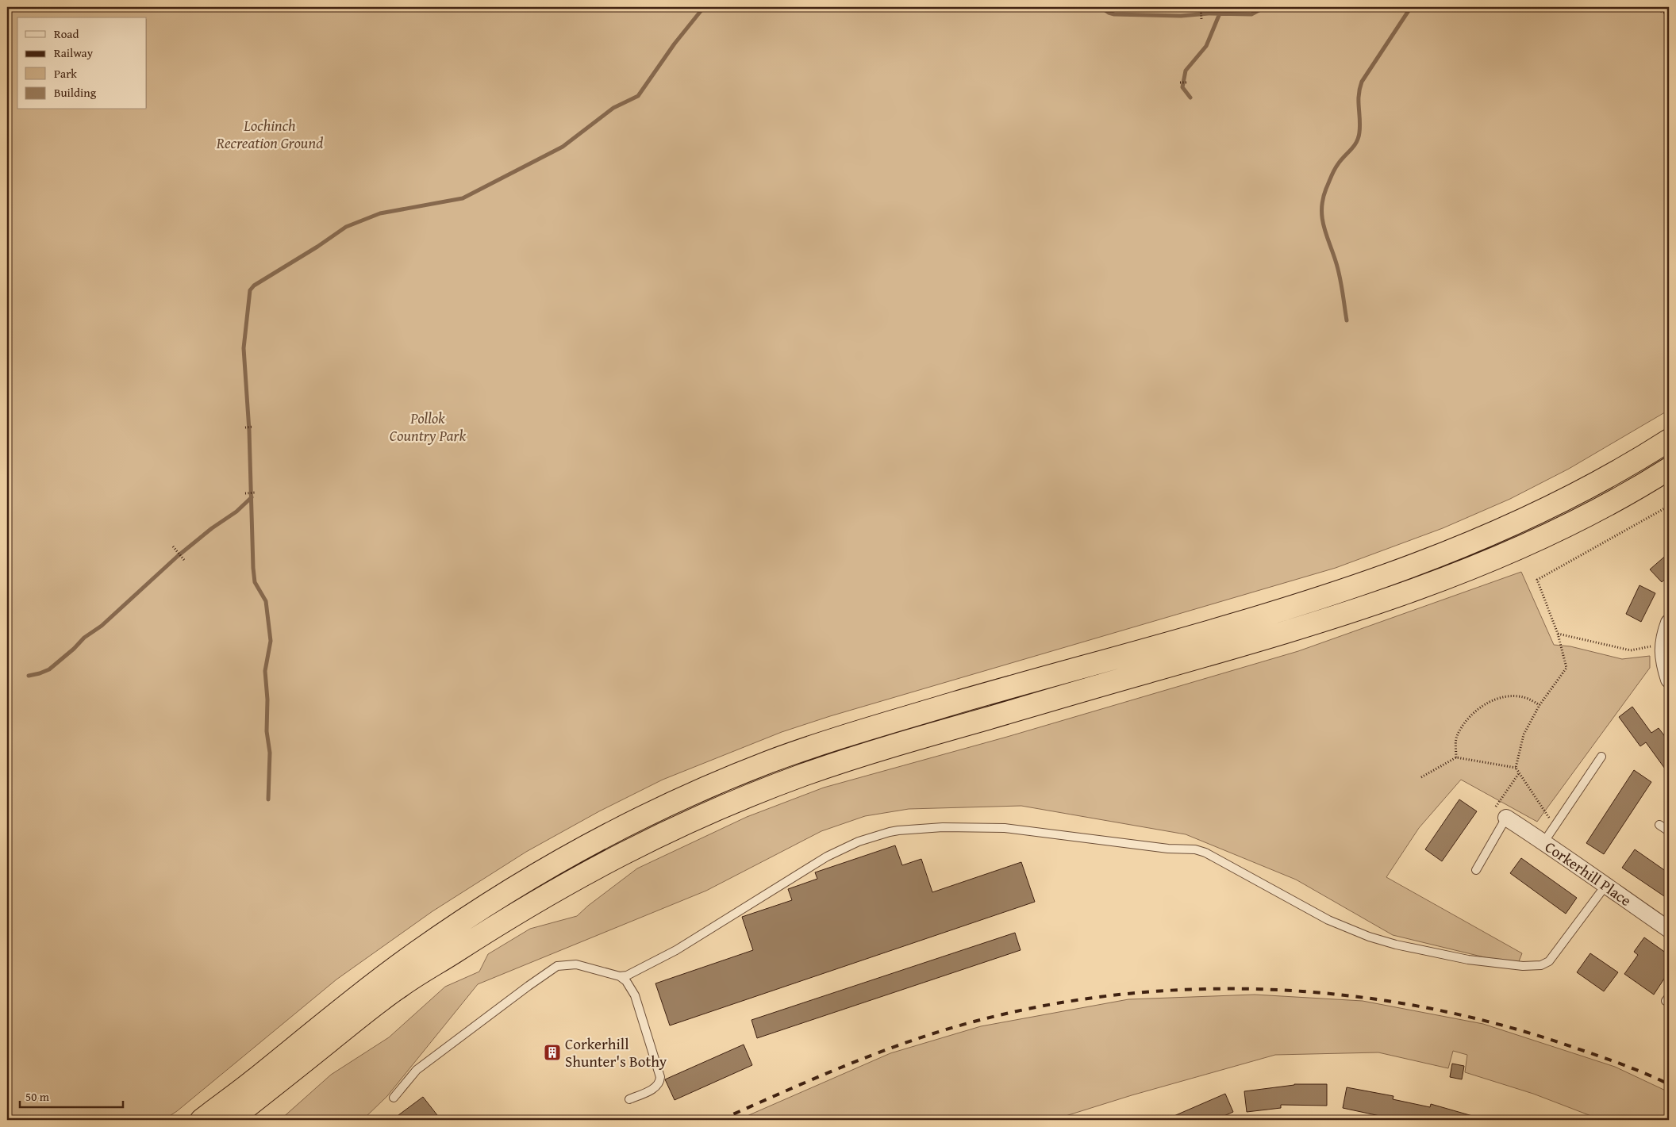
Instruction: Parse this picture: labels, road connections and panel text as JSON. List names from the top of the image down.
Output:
{
  "streets": {
    "street": ["Corkerhill Place"]
  },
  "parks": ["Lochinch Recreation Ground", "Pollok Country Park"],
  "places": {
    "building": ["Corkerhill Shunter's Bothy"]
  },
  "legend": [
    "Road",
    "Railway",
    "Park",
    "Building"
  ],
  "scale_bar": "50 m"
}
